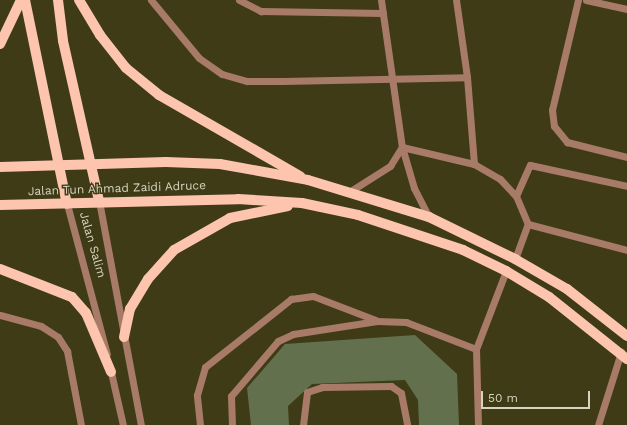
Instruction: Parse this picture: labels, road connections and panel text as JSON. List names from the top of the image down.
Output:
{
  "streets": {
    "main road": ["Jalan Tun Ahmad Zaidi Adruce", "Jalan Salim"]
  },
  "crossings": [
    ["Jalan Tun Ahmad Zaidi Adruce", "Jalan Salim"]
  ],
  "scale_bar": "50 m"
}
